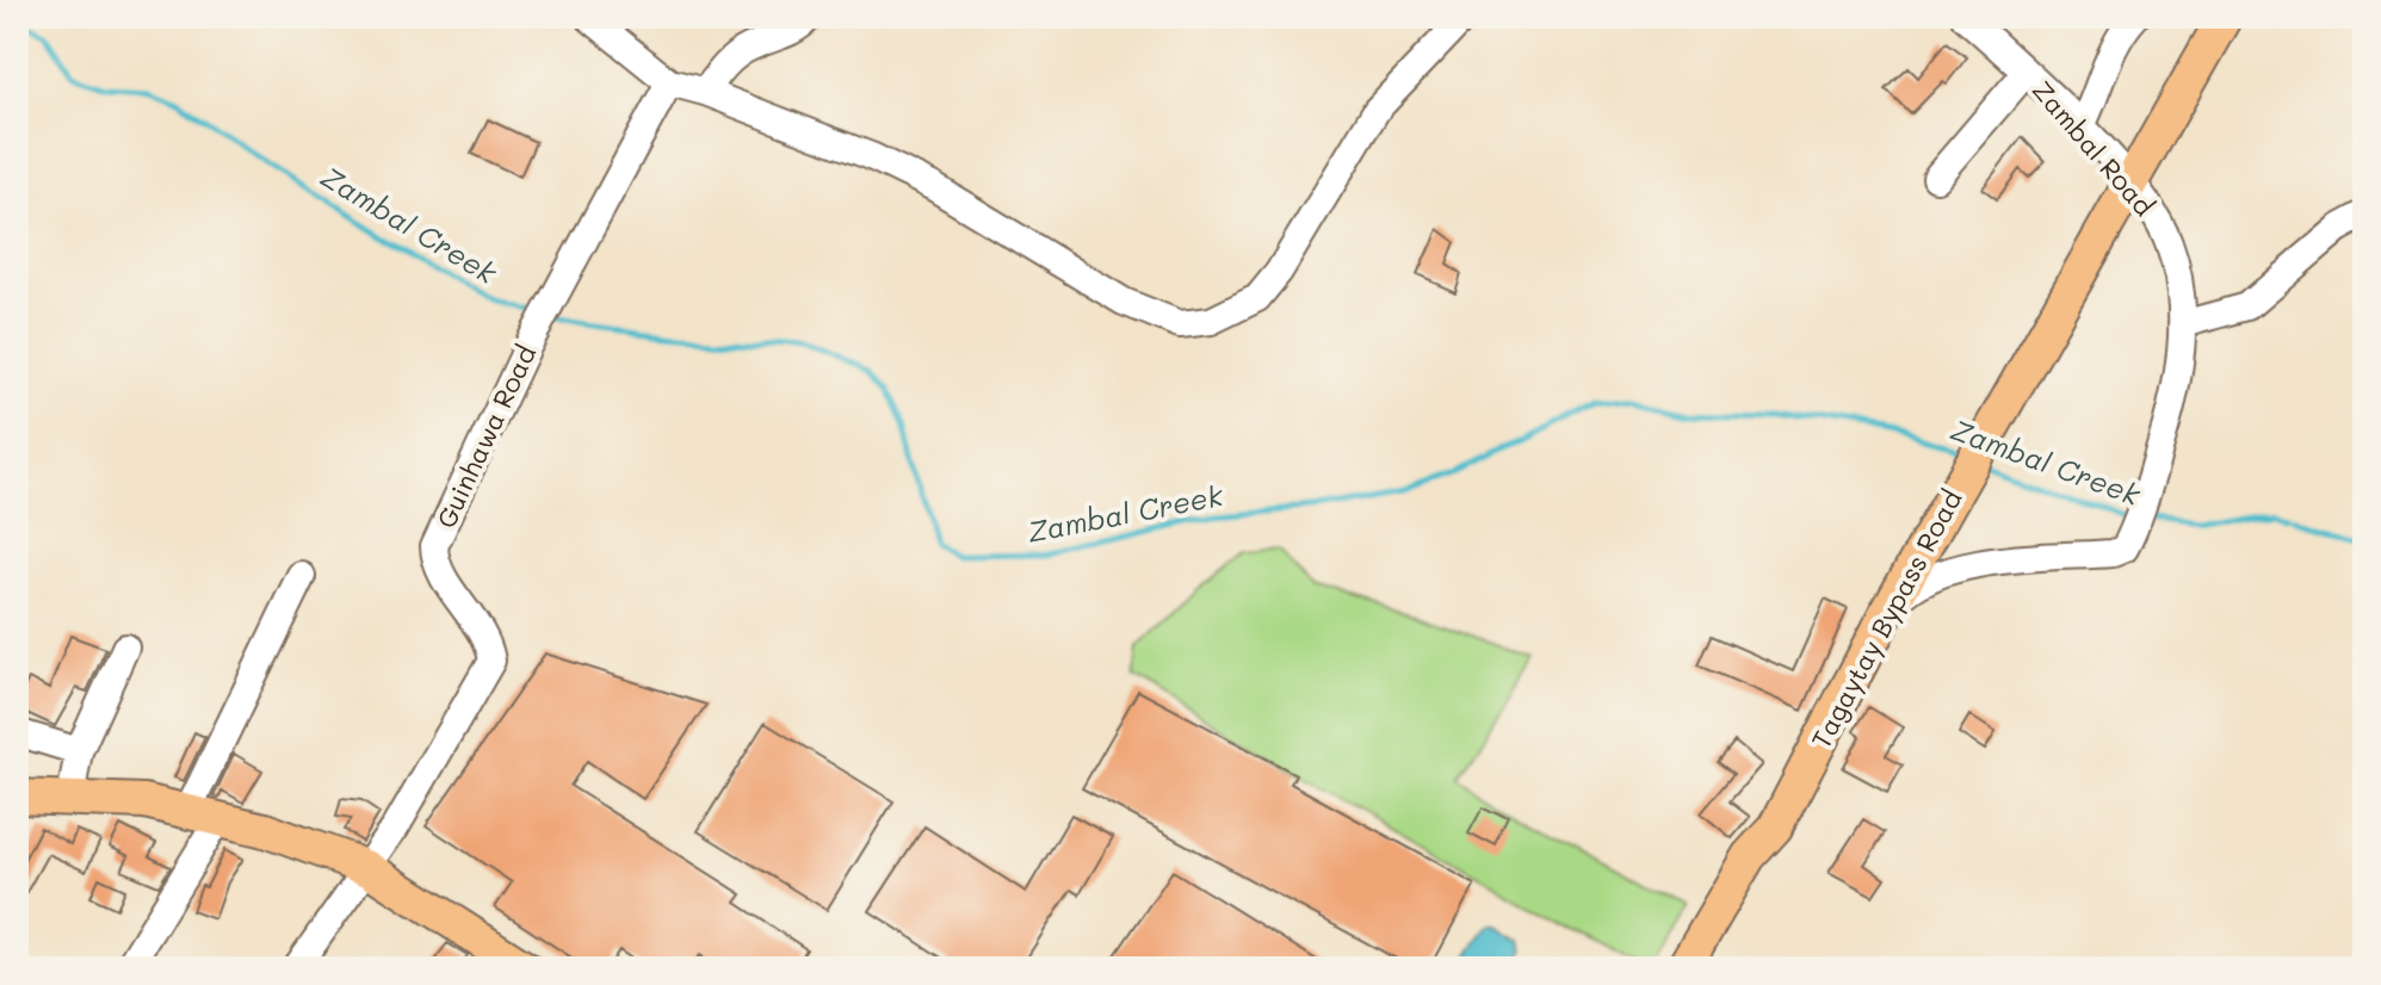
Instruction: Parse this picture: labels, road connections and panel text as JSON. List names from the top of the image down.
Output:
{
  "streets": {
    "main road": ["Tagaytay Bypass Road"],
    "street": ["Zambal Road", "Guinhawa Road"]
  },
  "crossings": [
    ["Zambal Road", "Tagaytay Bypass Road"]
  ],
  "water": ["Zambal Creek"]
}
